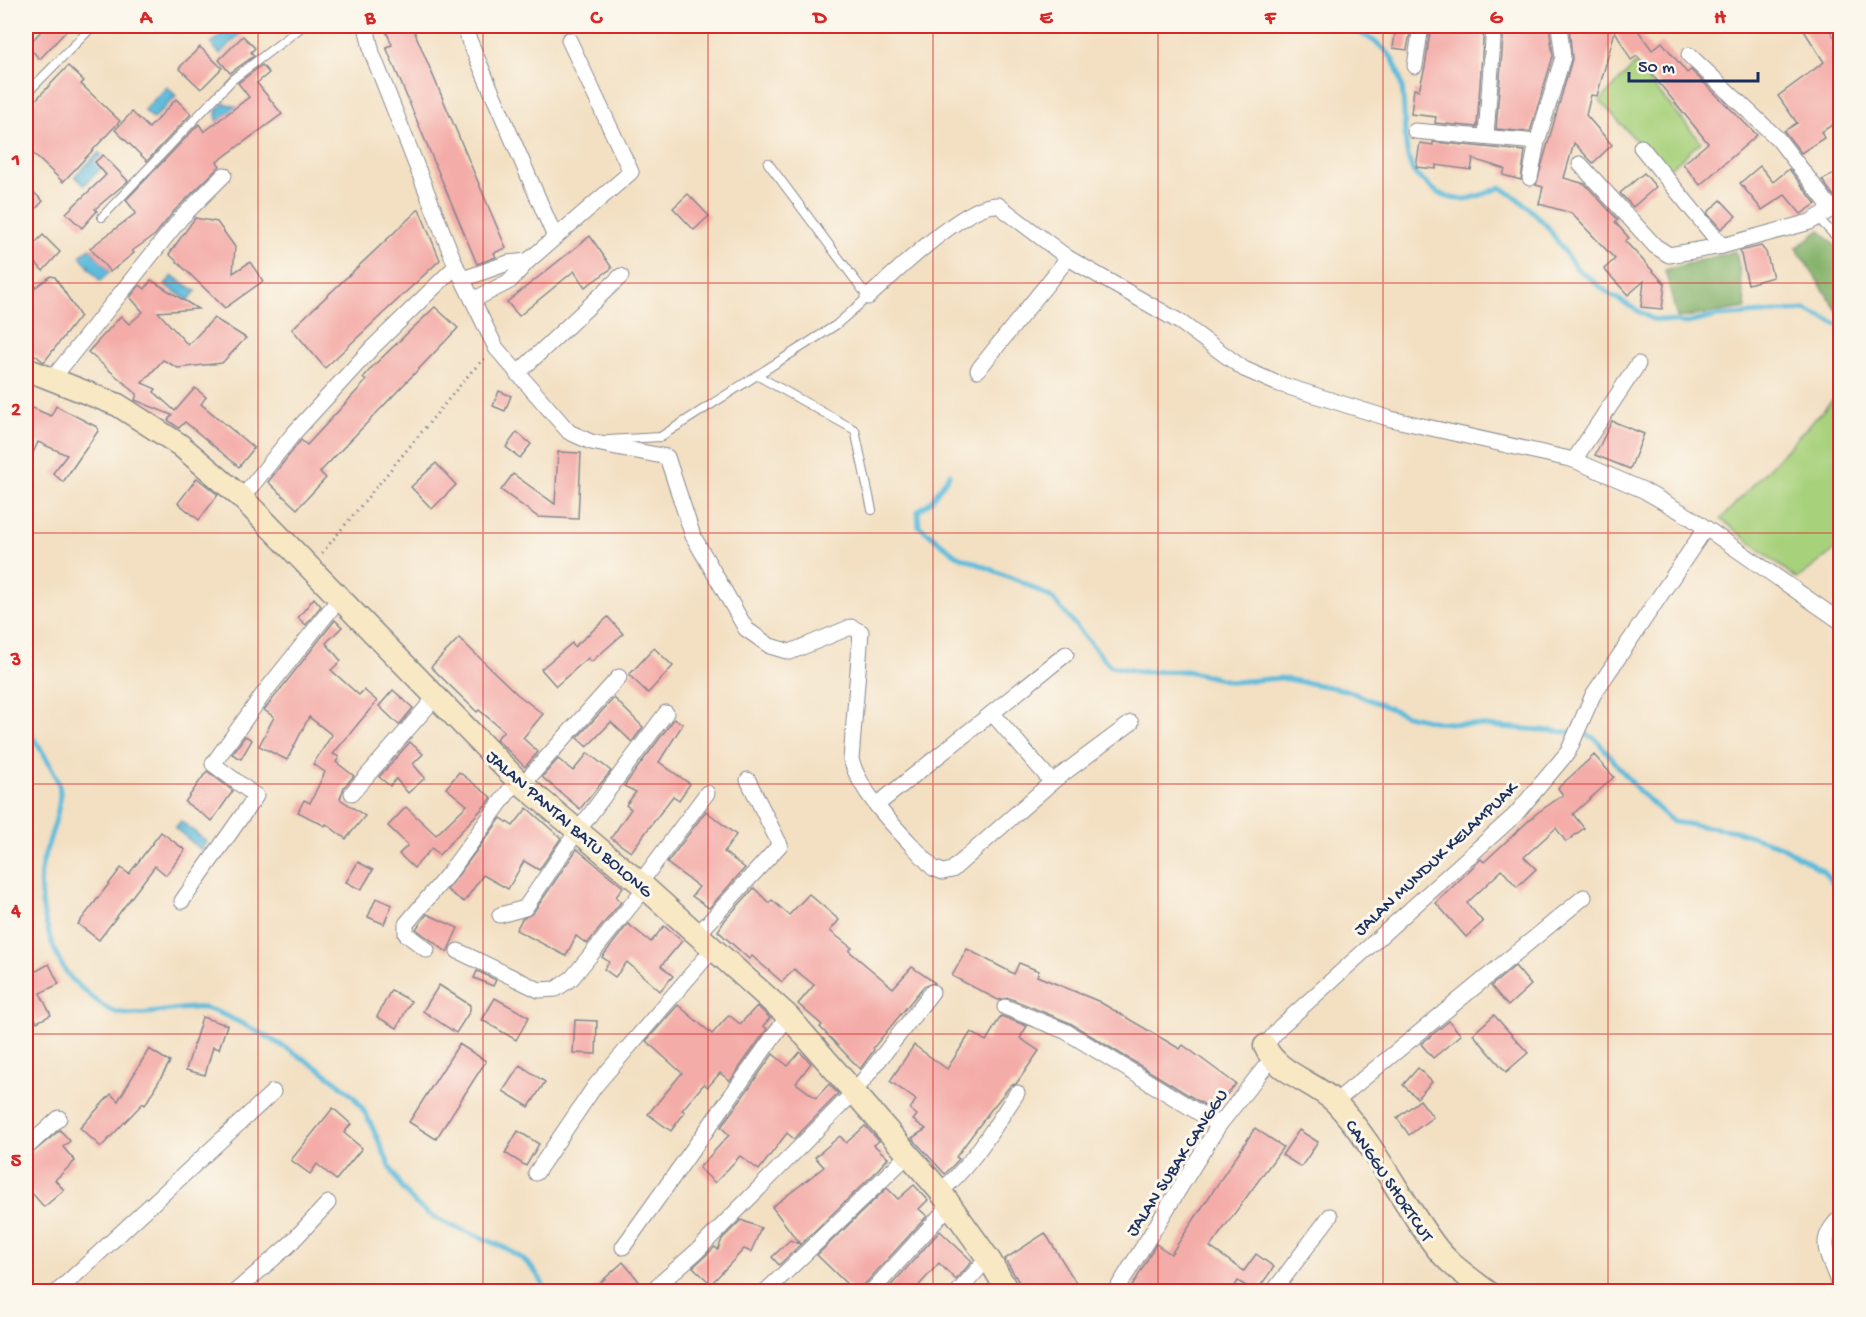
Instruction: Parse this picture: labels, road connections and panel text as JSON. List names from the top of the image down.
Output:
{
  "streets": {
    "street": [
      "JALAN PANTAI BATU BOLONG",
      "JALAN MUNDUK KELAMPUAK",
      "JALAN SUBAK CANGGU",
      "CANGGU SHORTCUT"
    ]
  },
  "crossings": [
    ["JALAN MUNDUK KELAMPUAK", "JALAN SUBAK CANGGU"],
    ["JALAN MUNDUK KELAMPUAK", "CANGGU SHORTCUT"],
    ["JALAN SUBAK CANGGU", "CANGGU SHORTCUT"]
  ],
  "scale_bar": "50 m",
  "grid": {
    "columns": [
      "A",
      "B",
      "C",
      "D",
      "E",
      "F",
      "G",
      "H"
    ],
    "rows": [
      "1",
      "2",
      "3",
      "4",
      "5"
    ]
  }
}
